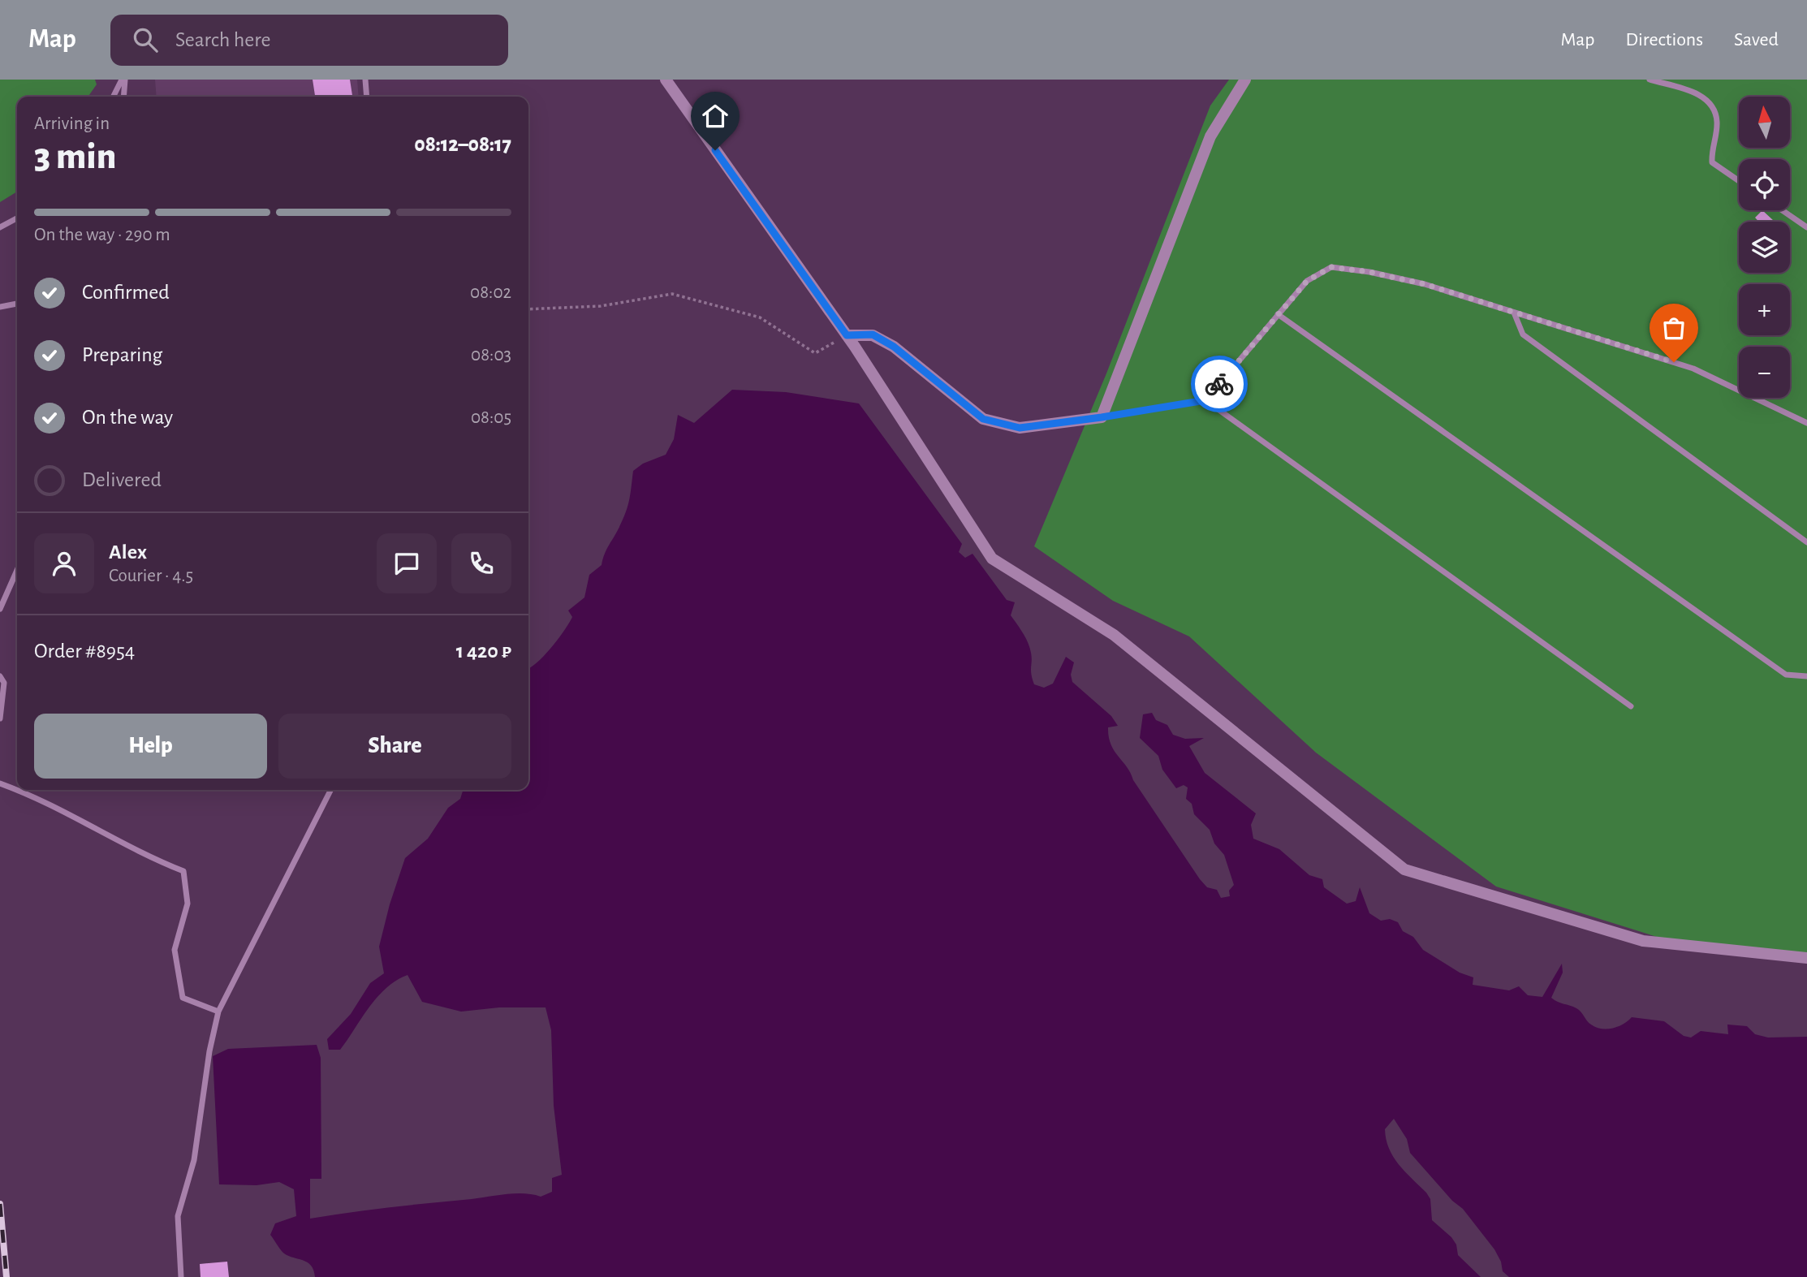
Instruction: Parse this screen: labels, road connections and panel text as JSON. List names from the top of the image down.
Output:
{
  "north": "top",
  "page": {
    "header": "Map",
    "search": "Search here",
    "nav": ["Map", "Directions", "Saved"],
    "map_buttons": ["+", "−"],
    "heading": ["3 min", "Arriving in", "08:12–08:17"],
    "panel": [
      "Alex",
      "Courier · 4.5",
      "Order #8954",
      "1 420 ₽"
    ],
    "bar": "On the way · 290 m",
    "list": [
      ["Confirmed", "08:02"],
      ["Preparing", "08:03"],
      ["On the way", "08:05"],
      "Delivered"
    ],
    "buttons": ["Help", "Share"]
  }
}
